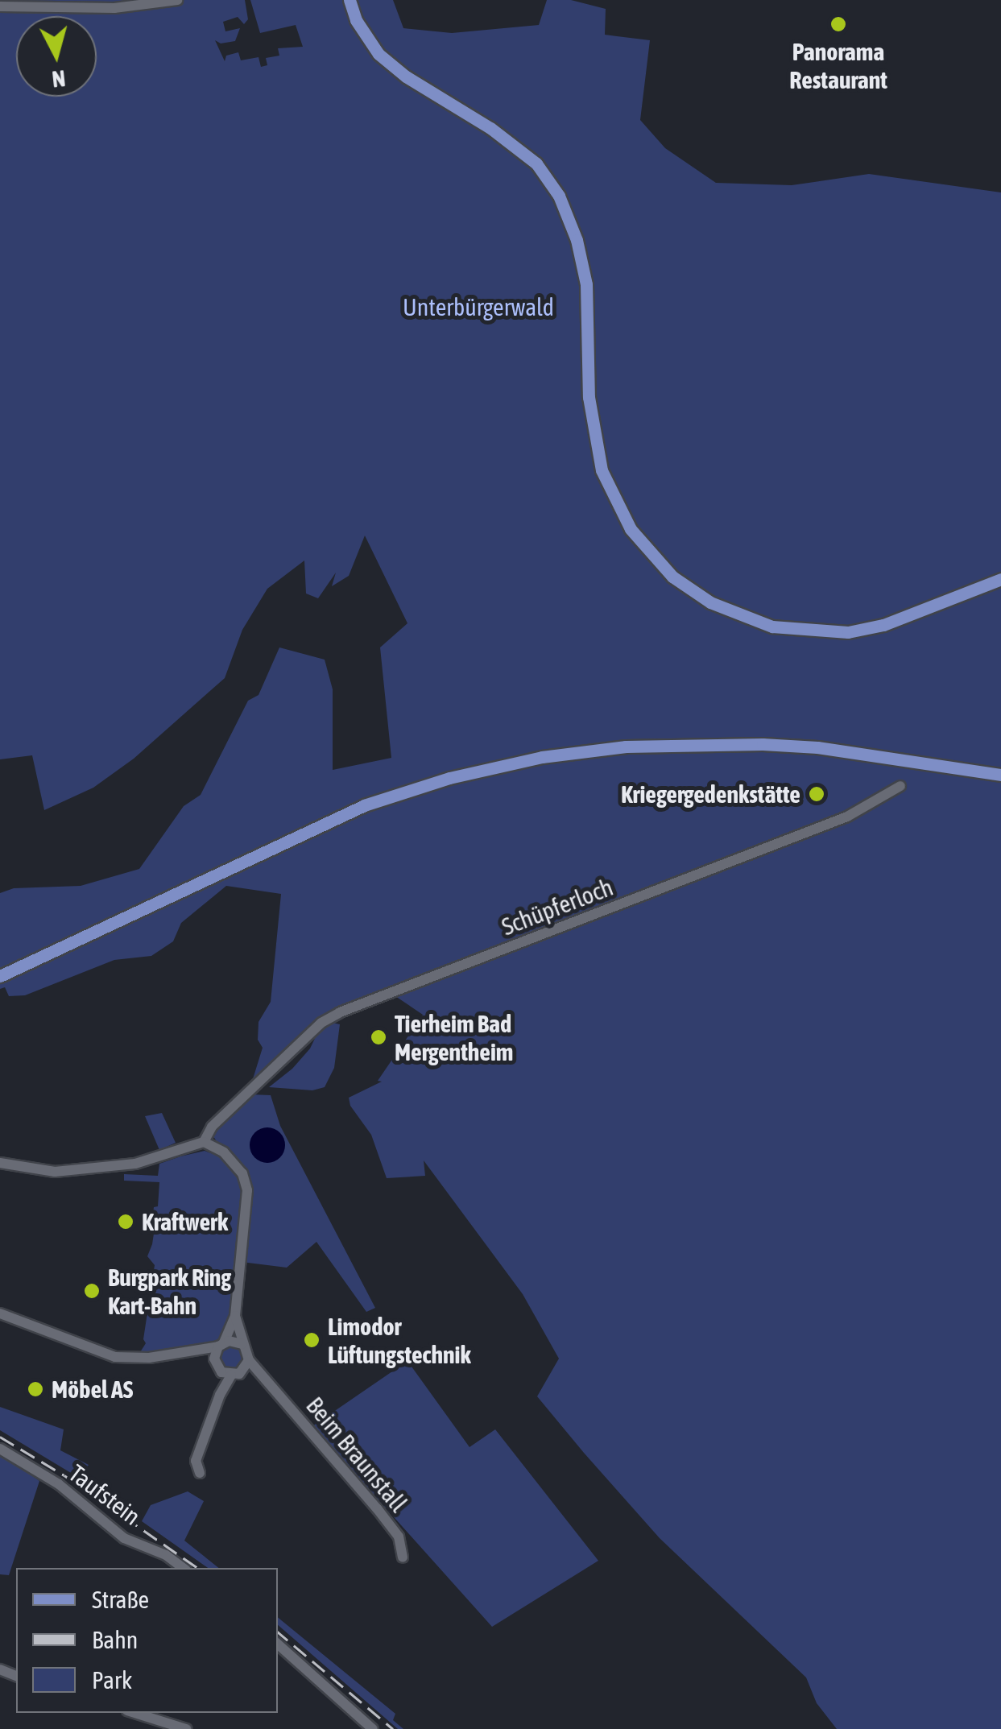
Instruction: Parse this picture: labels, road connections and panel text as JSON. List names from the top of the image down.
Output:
{
  "streets": {
    "street": ["Schüpferloch", "Beim Braunstall", "Taufstein"]
  },
  "parks": ["Unterbürgerwald"],
  "places": [
    "Panorama Restaurant",
    "Kriegergedenkstätte",
    "Tierheim Bad Mergentheim",
    "Kraftwerk",
    "Burgpark Ring Kart-Bahn",
    "Limodor Lüftungstechnik",
    "Möbel AS"
  ],
  "legend": ["Straße", "Bahn", "Park"],
  "north": "bottom"
}
